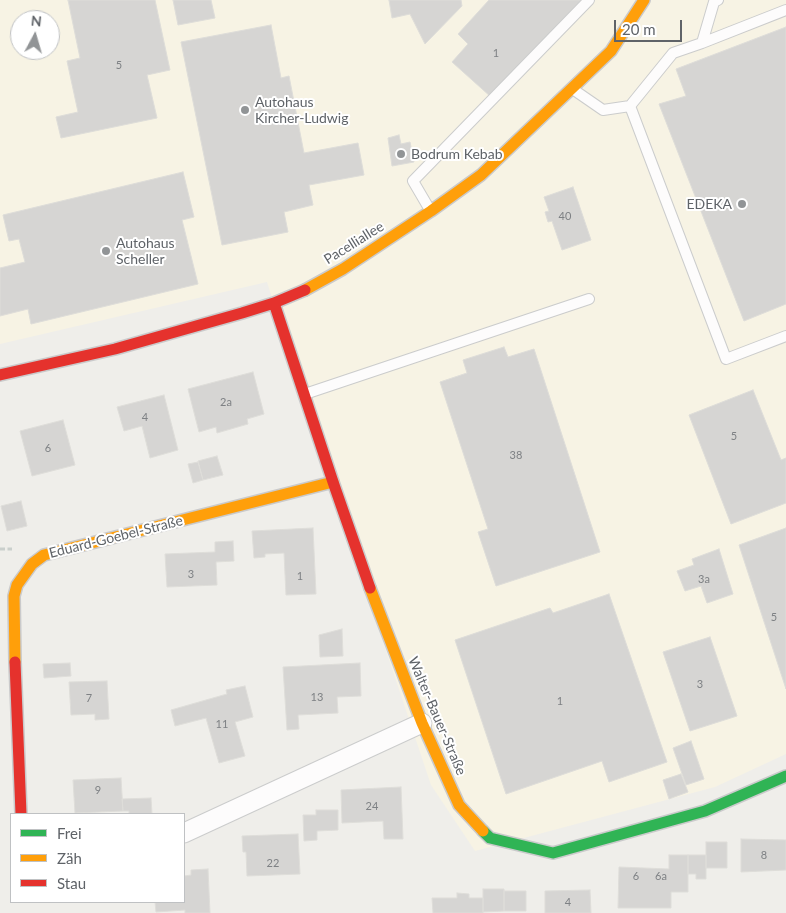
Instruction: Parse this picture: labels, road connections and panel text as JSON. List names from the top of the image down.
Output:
{
  "streets": {
    "street": ["Pacelliallee", "Eduard-Goebel-Straße", "Walter-Bauer-Straße"]
  },
  "crossings": [
    ["Pacelliallee", "Walter-Bauer-Straße"],
    ["Eduard-Goebel-Straße", "Walter-Bauer-Straße"]
  ],
  "places": [
    "Autohaus Kircher-Ludwig",
    "Bodrum Kebab",
    "EDEKA",
    "Autohaus Scheller"
  ],
  "house_numbers": [
    "1",
    "5",
    "40",
    "2a",
    "4",
    "5",
    "6",
    "38",
    "3",
    "1",
    "3a",
    "5",
    "3",
    "13",
    "7",
    "1",
    "11",
    "9",
    "24",
    "8",
    "22",
    "6",
    "6a",
    "4"
  ],
  "legend": ["Frei", "Zäh", "Stau"],
  "scale_bar": "20 m",
  "north": "top"
}
